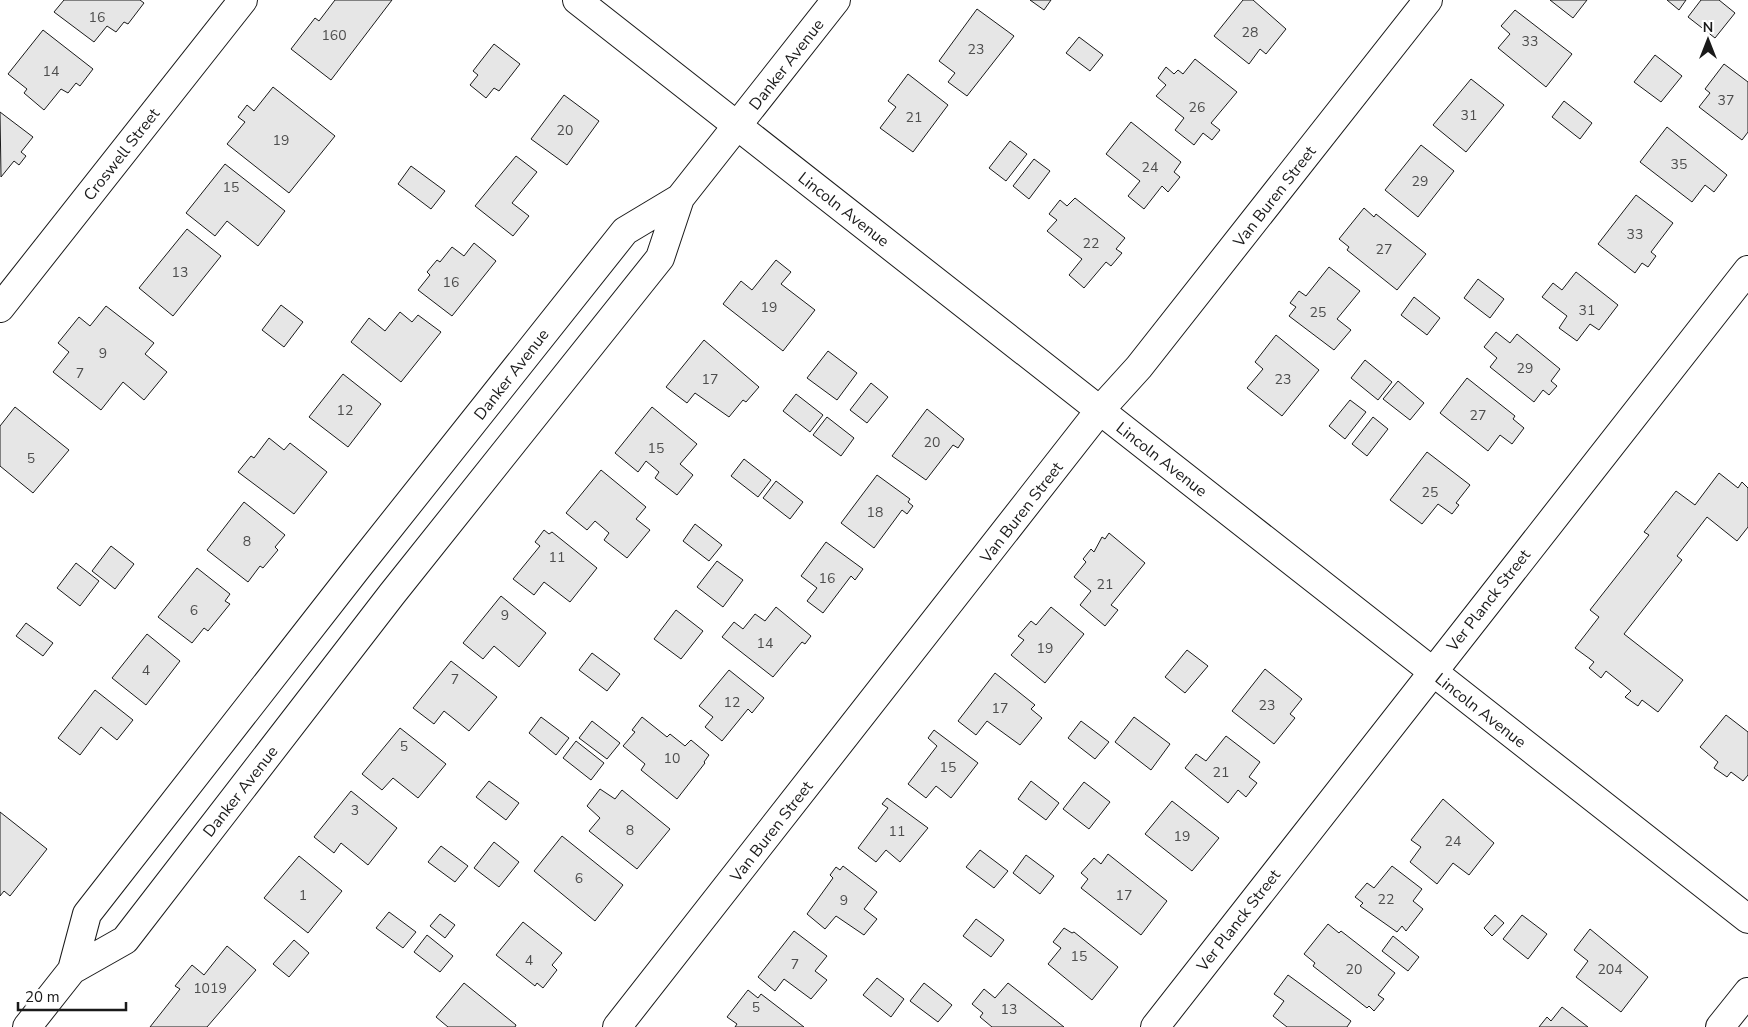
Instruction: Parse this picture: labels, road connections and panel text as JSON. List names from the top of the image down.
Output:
{
  "streets": {
    "street": [
      "Danker Avenue",
      "Croswell Street",
      "Van Buren Street",
      "Lincoln Avenue",
      "Ver Planck Street"
    ]
  },
  "crossings": [
    ["Danker Avenue", "Lincoln Avenue"],
    ["Van Buren Street", "Lincoln Avenue"],
    ["Lincoln Avenue", "Ver Planck Street"]
  ],
  "house_numbers": [
    "16",
    "28",
    "160",
    "33",
    "23",
    "14",
    "37",
    "26",
    "31",
    "21",
    "20",
    "19",
    "35",
    "24",
    "29",
    "15",
    "33",
    "22",
    "27",
    "13",
    "16",
    "19",
    "31",
    "25",
    "9",
    "29",
    "7",
    "17",
    "23",
    "12",
    "27",
    "20",
    "15",
    "5",
    "25",
    "18",
    "8",
    "11",
    "16",
    "21",
    "6",
    "9",
    "14",
    "19",
    "4",
    "7",
    "12",
    "23",
    "17",
    "5",
    "10",
    "15",
    "21",
    "3",
    "8",
    "11",
    "19",
    "24",
    "6",
    "1",
    "17",
    "22",
    "9",
    "15",
    "4",
    "7",
    "20",
    "204",
    "1019",
    "5",
    "13"
  ],
  "scale_bar": "20 m",
  "north": "top"
}
